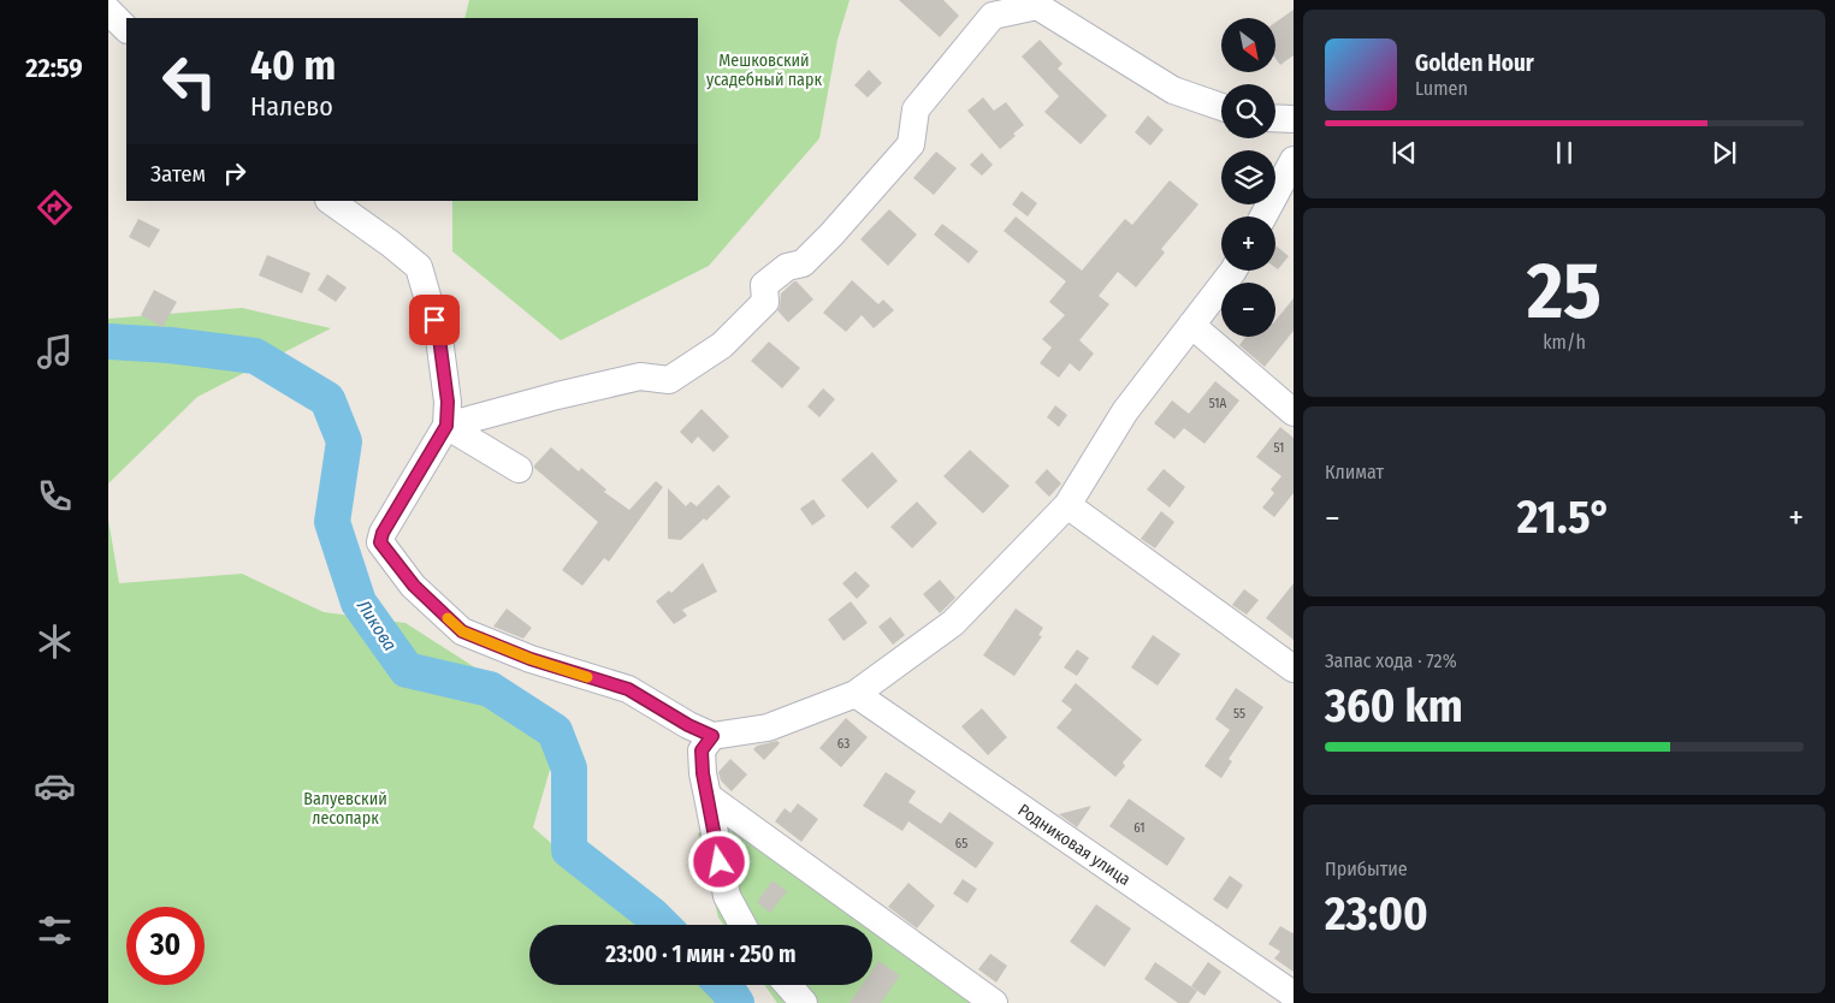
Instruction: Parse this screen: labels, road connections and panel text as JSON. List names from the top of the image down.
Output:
{
  "streets": {
    "street": ["Родниковая улица"]
  },
  "water": ["Ликова"],
  "parks": ["Мешковский усадебный парк", "Валуевский лесопарк"],
  "house_numbers": [
    "51А",
    "51",
    "55",
    "63",
    "61",
    "65"
  ],
  "north": "bottom right",
  "page": {
    "tabs": "22:59",
    "map_buttons": ["+", "−"],
    "turn": ["40 m", "Налево"],
    "song": ["Golden Hour", "Lumen"],
    "then": "Затем",
    "tile": [
      ["25", "km/h"],
      "Климат",
      ["Запас хода · 72%", "360 km"],
      ["Прибытие", "23:00"]
    ],
    "heat": ["−", "21.5°", "+"],
    "limit": "30",
    "trip": "23:00 · 1 мин · 250 m"
  }
}
